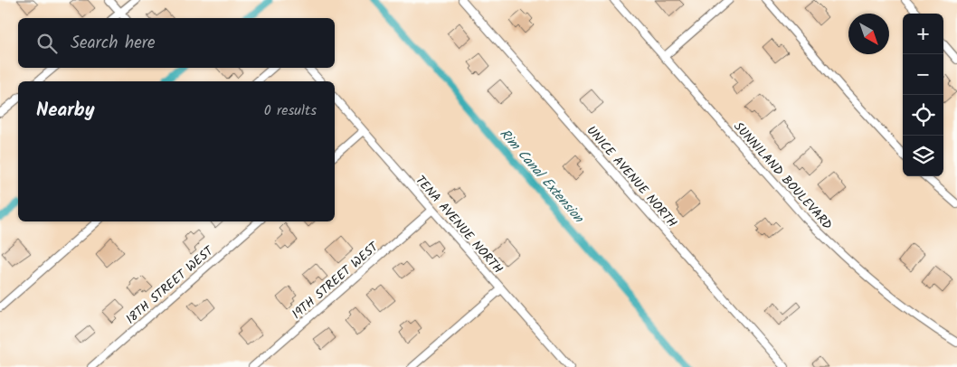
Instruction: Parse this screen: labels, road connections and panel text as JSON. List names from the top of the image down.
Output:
{
  "streets": {
    "street": [
      "SUNNILAND BOULEVARD",
      "UNICE AVENUE NORTH",
      "TENA AVENUE NORTH",
      "19TH STREET WEST",
      "18TH STREET WEST"
    ]
  },
  "crossings": [
    ["TENA AVENUE NORTH", "19TH STREET WEST"]
  ],
  "water": ["Rim Canal Extension"],
  "north": "bottom right",
  "page": {
    "map_buttons": ["+", "−"],
    "search": "Search here",
    "heading": ["Nearby", "0 results"]
  }
}
